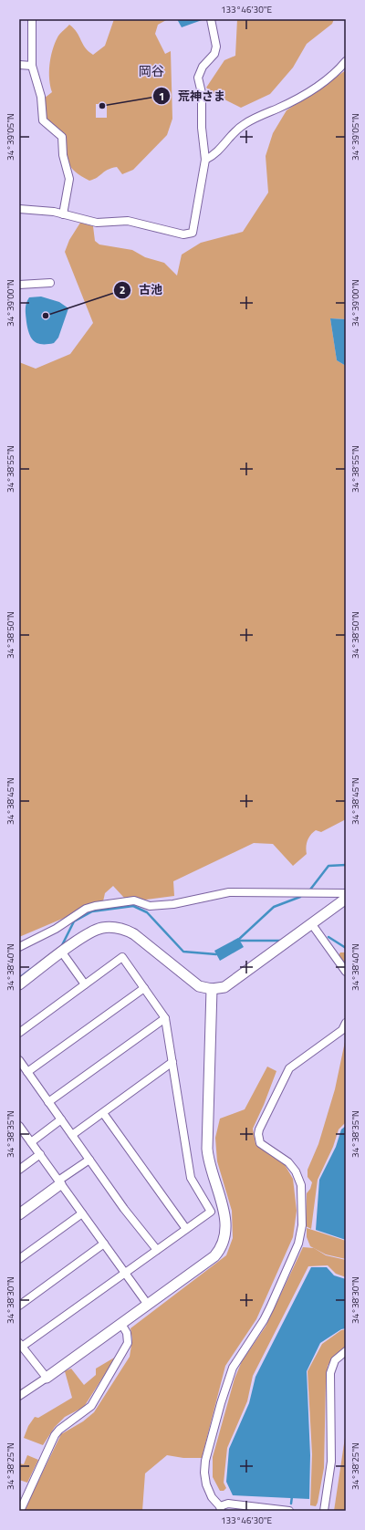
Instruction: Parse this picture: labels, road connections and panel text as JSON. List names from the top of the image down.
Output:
{
  "districts": ["岡谷"],
  "places": ["荒神さま", "古池"],
  "coordinates": [
    "133°46'30\"E",
    "34°39'05\"N",
    "34°39'00\"N",
    "34°38'55\"N",
    "34°38'50\"N",
    "34°38'45\"N",
    "34°38'40\"N",
    "34°38'35\"N",
    "34°38'30\"N",
    "34°38'25\"N"
  ]
}
